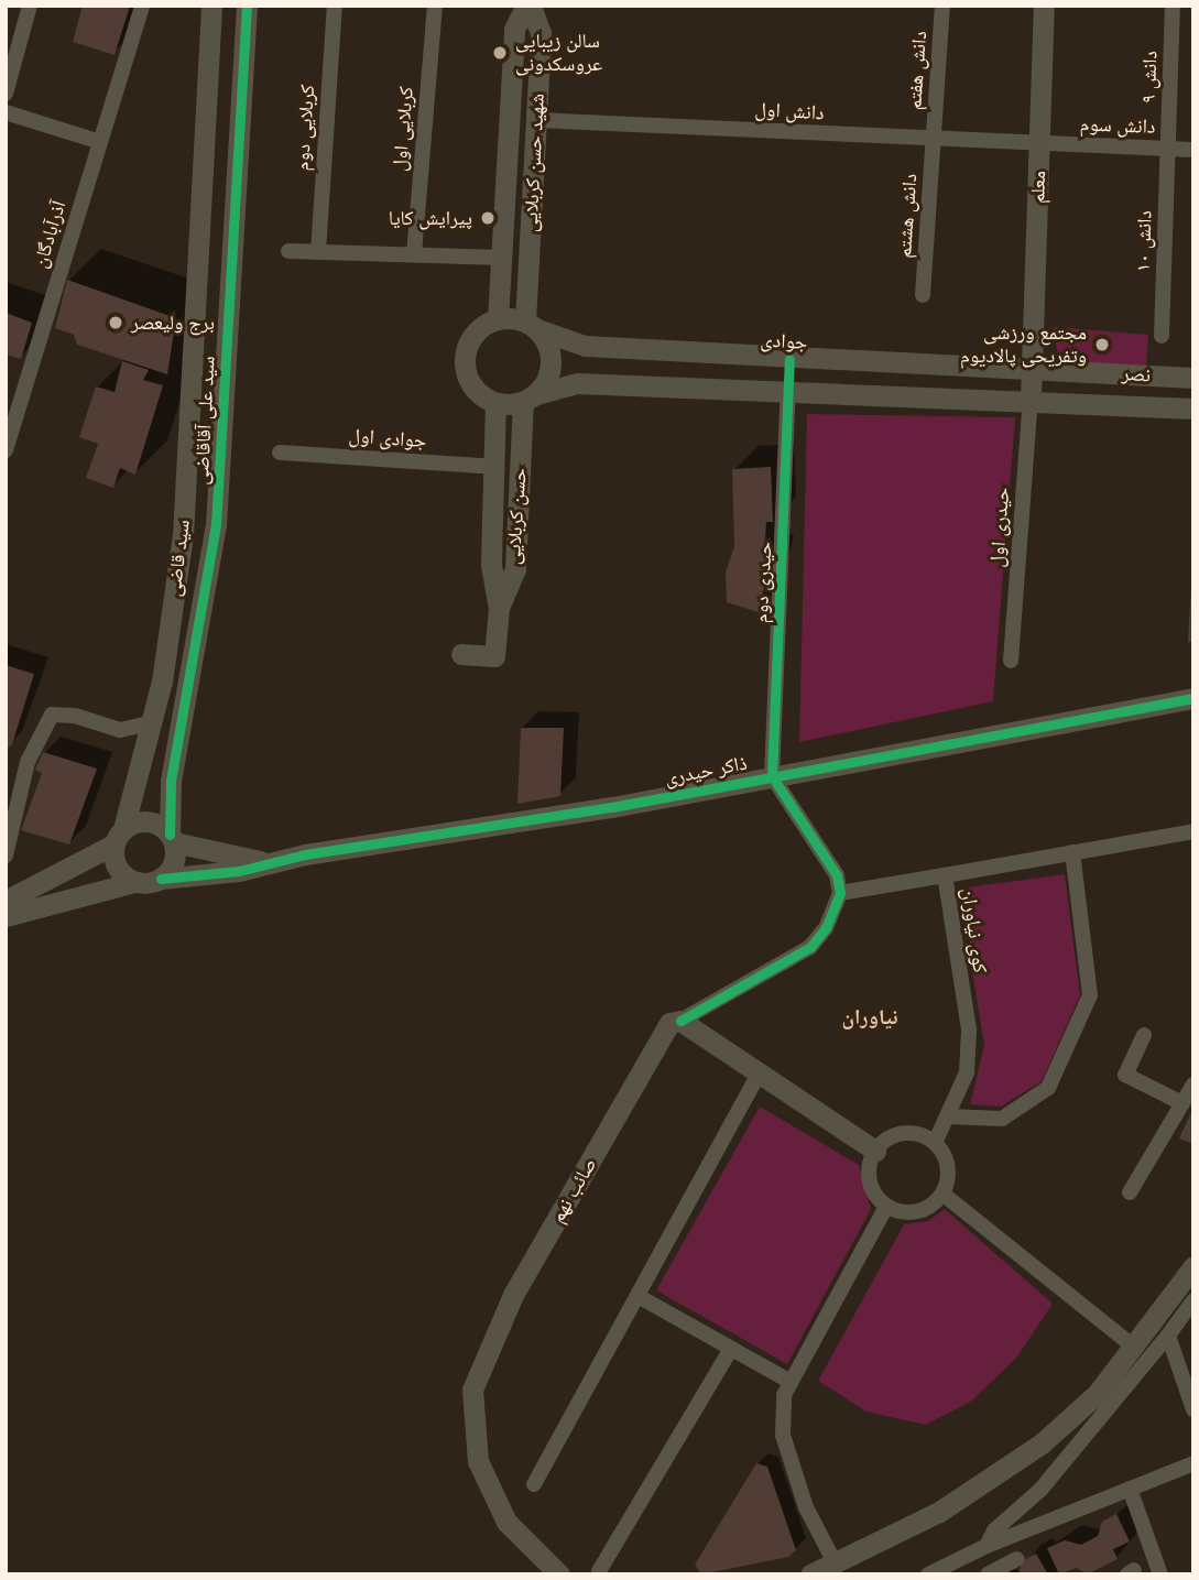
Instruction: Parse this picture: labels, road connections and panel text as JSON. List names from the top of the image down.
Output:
{
  "streets": {
    "street": [
      "دانش هفتم",
      "دانش ۹",
      "دانش اول",
      "دانش سوم",
      "کربلایی دوم",
      "کربلایی اول",
      "شهید حسن کربلایی",
      "معلم",
      "دانش هشتم",
      "آذرآبادگان",
      "دانش ۱۰",
      "جوادی",
      "نصر",
      "سید علی آقاقاضی",
      "جوادی اول",
      "حسن کربلایی",
      "حیدری اول",
      "سید قاضی",
      "حیدری دوم",
      "ذاکر حیدری",
      "کوی نیاوران",
      "صائب نهم"
    ]
  },
  "crossings": [
    ["دانش هفتم", "دانش اول"],
    ["دانش هفتم", "دانش هشتم"],
    ["دانش ۹", "دانش سوم"],
    ["دانش ۹", "دانش ۱۰"],
    ["دانش اول", "دانش سوم"],
    ["دانش اول", "شهید حسن کربلایی"],
    ["دانش اول", "معلم"],
    ["دانش اول", "دانش هشتم"],
    ["دانش سوم", "معلم"],
    ["دانش سوم", "دانش ۱۰"],
    ["شهید حسن کربلایی", "جوادی"],
    ["شهید حسن کربلایی", "حسن کربلایی"],
    ["معلم", "جوادی"],
    ["معلم", "نصر"],
    ["معلم", "حیدری اول"],
    ["جوادی", "نصر"],
    ["جوادی", "حسن کربلایی"],
    ["سید علی آقاقاضی", "سید قاضی"],
    ["سید علی آقاقاضی", "ذاکر حیدری"],
    ["جوادی اول", "حسن کربلایی"],
    ["سید قاضی", "ذاکر حیدری"],
    ["حیدری دوم", "ذاکر حیدری"]
  ],
  "districts": ["نیاوران"],
  "places": [
    "سالن زیبایی عروسکدونی",
    "پیرایش کایا",
    "برج ولیعصر",
    "مجتمع ورزشی وتفریحی پالادیوم"
  ]
}
